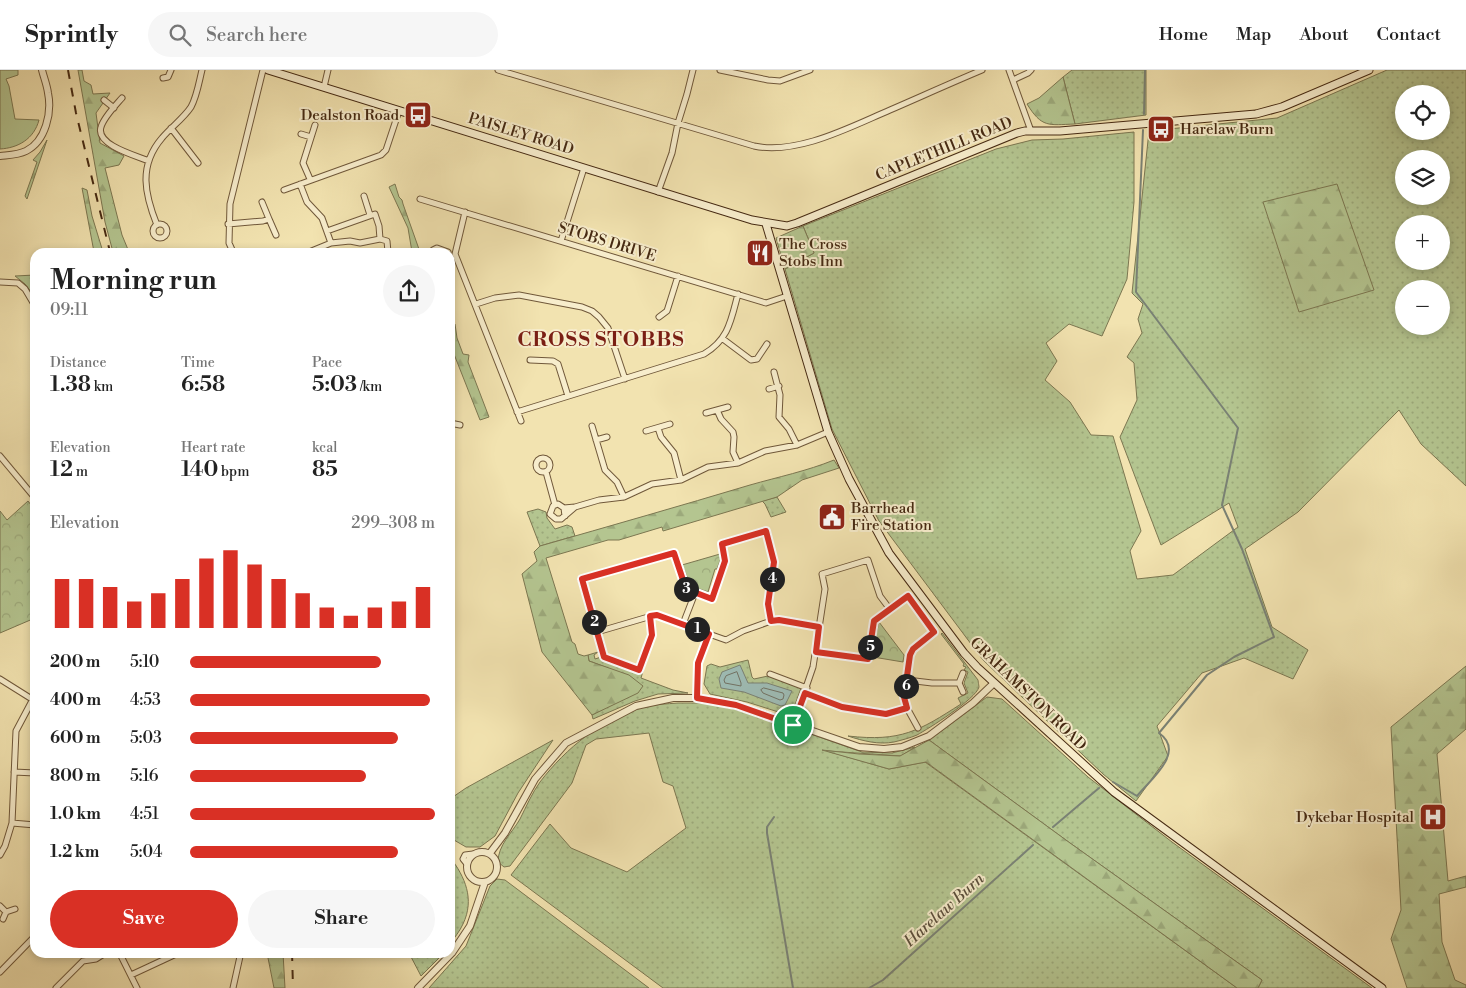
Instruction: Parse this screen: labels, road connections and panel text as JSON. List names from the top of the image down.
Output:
{
  "streets": {
    "main road": ["PAISLEY ROAD", "CAPLETHILL ROAD", "GRAHAMSTON ROAD"],
    "street": ["STOBS DRIVE"]
  },
  "crossings": [
    ["PAISLEY ROAD", "CAPLETHILL ROAD"],
    ["PAISLEY ROAD", "GRAHAMSTON ROAD"],
    ["CAPLETHILL ROAD", "GRAHAMSTON ROAD"],
    ["STOBS DRIVE", "GRAHAMSTON ROAD"]
  ],
  "districts": ["CROSS STOBBS"],
  "water": ["Harelaw Burn"],
  "places": {
    "bus stop": ["Dealston Road", "Harelaw Burn"],
    "restaurant": ["The Cross Stobs Inn"],
    "public building": ["Barrhead Fire Station"],
    "hospital": ["Dykebar Hospital"]
  },
  "page": {
    "header": "Sprintly",
    "search": "Search here",
    "nav": [
      "Home",
      "Map",
      "About",
      "Contact"
    ],
    "map_buttons": ["+", "−"],
    "heading": ["Morning run", "09:11"],
    "stats": [
      ["Distance", "1.38 km"],
      ["Time", "6:58"],
      ["Pace", "5:03 /km"],
      ["Elevation", "12 m"],
      ["Heart rate", "140 bpm"],
      ["kcal", "85"]
    ],
    "chart": ["Elevation", "299–308 m"],
    "pins": [
      "4",
      "3",
      "2",
      "1",
      "5",
      "6"
    ],
    "list": [
      {
        "name": "200 m",
        "note": "5:10"
      },
      {
        "name": "400 m",
        "note": "4:53"
      },
      {
        "name": "600 m",
        "note": "5:03"
      },
      {
        "name": "800 m",
        "note": "5:16"
      },
      {
        "name": "1.0 km",
        "note": "4:51"
      },
      {
        "name": "1.2 km",
        "note": "5:04"
      }
    ],
    "buttons": ["Save", "Share"]
  }
}
